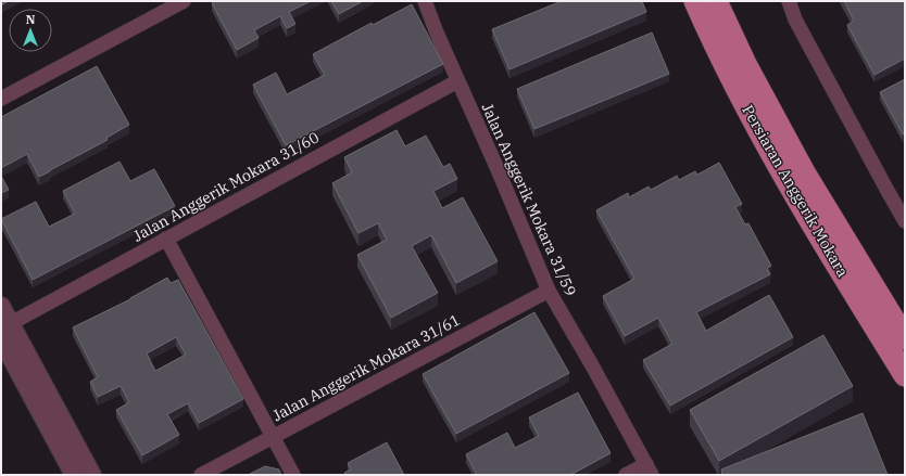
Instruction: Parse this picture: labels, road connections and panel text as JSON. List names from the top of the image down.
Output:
{
  "streets": {
    "main road": ["Persiaran Anggerik Mokara"],
    "street": ["Jalan Anggerik Mokara 31/60", "Jalan Anggerik Mokara 31/59", "Jalan Anggerik Mokara 31/61"]
  },
  "crossings": [
    ["Jalan Anggerik Mokara 31/60", "Jalan Anggerik Mokara 31/59"],
    ["Jalan Anggerik Mokara 31/59", "Jalan Anggerik Mokara 31/61"]
  ],
  "north": "top"
}
